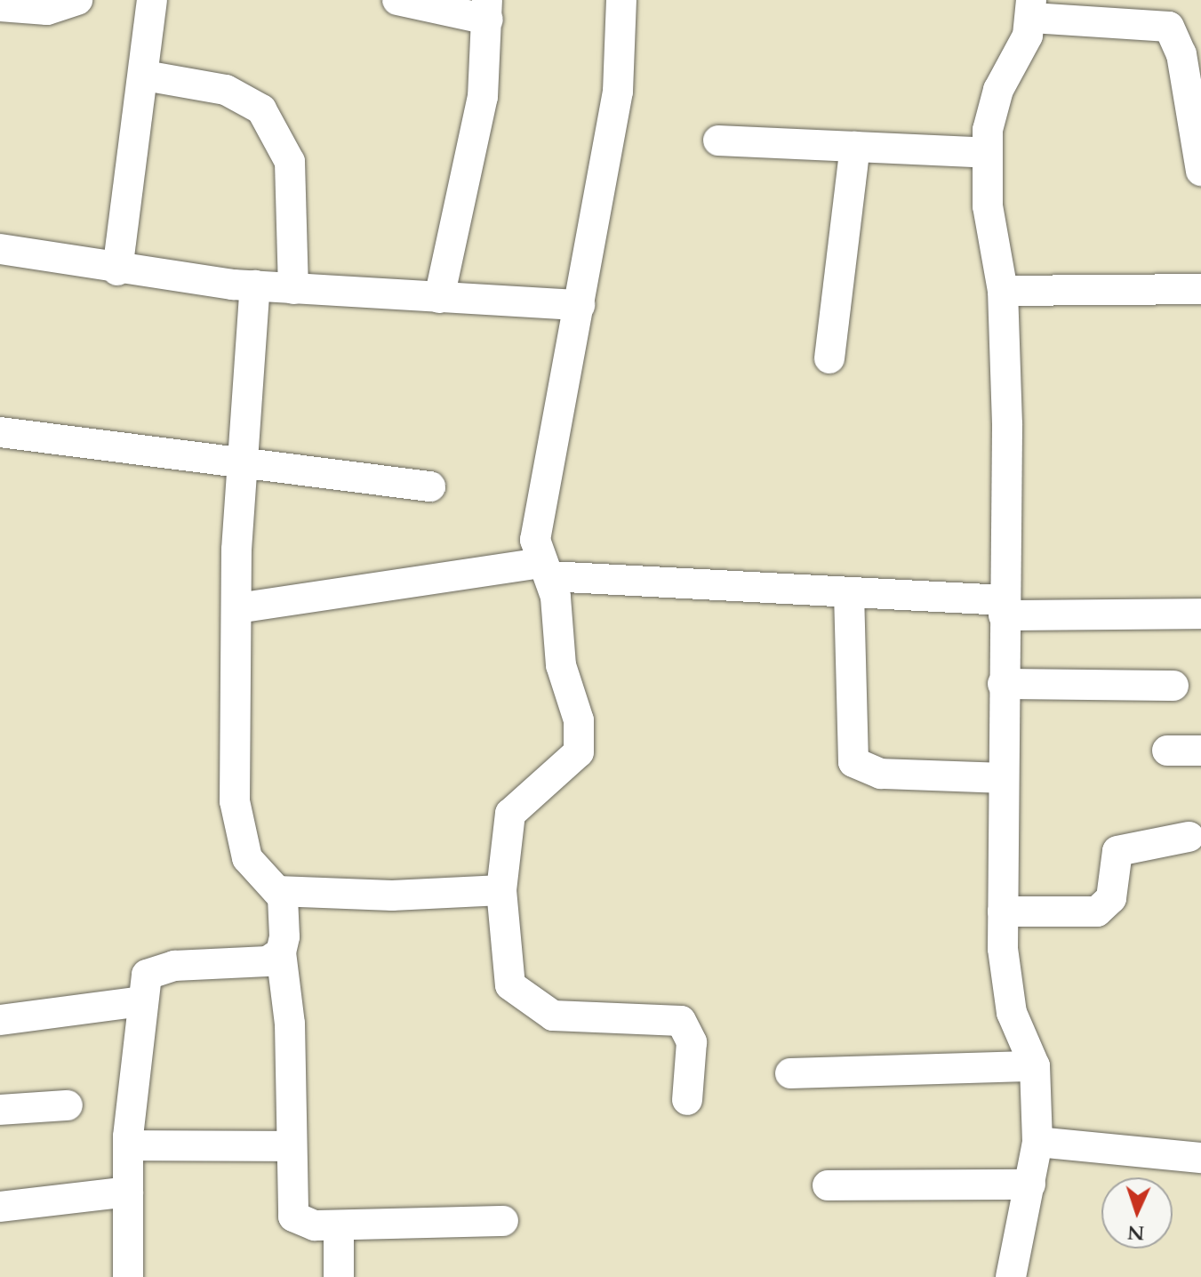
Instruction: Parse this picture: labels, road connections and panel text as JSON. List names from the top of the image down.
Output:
{
  "north": "bottom"
}
